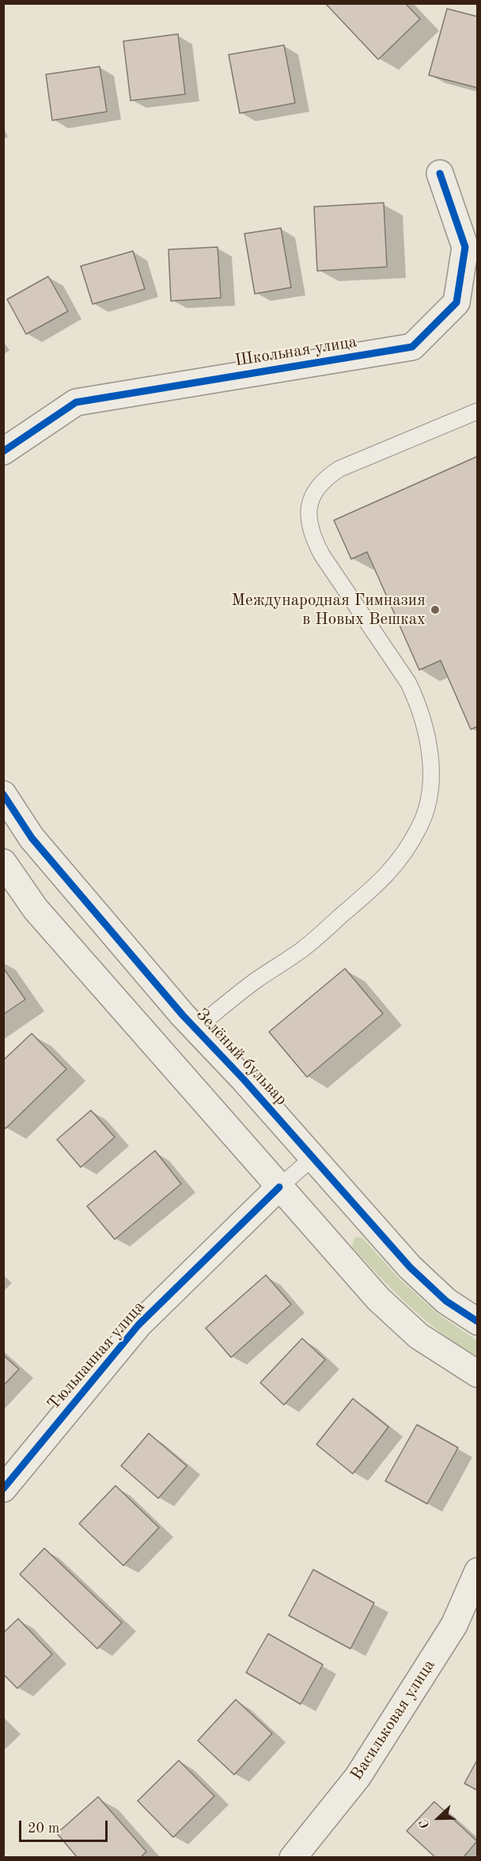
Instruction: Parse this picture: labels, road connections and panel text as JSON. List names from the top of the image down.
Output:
{
  "streets": {
    "street": [
      "Школьная улица",
      "Зелёный бульвар",
      "Тюльпанная улица",
      "Васильковая улица"
    ]
  },
  "places": ["Международная Гимназия в Новых Вешках"],
  "scale_bar": "20 m",
  "north": "left"
}
